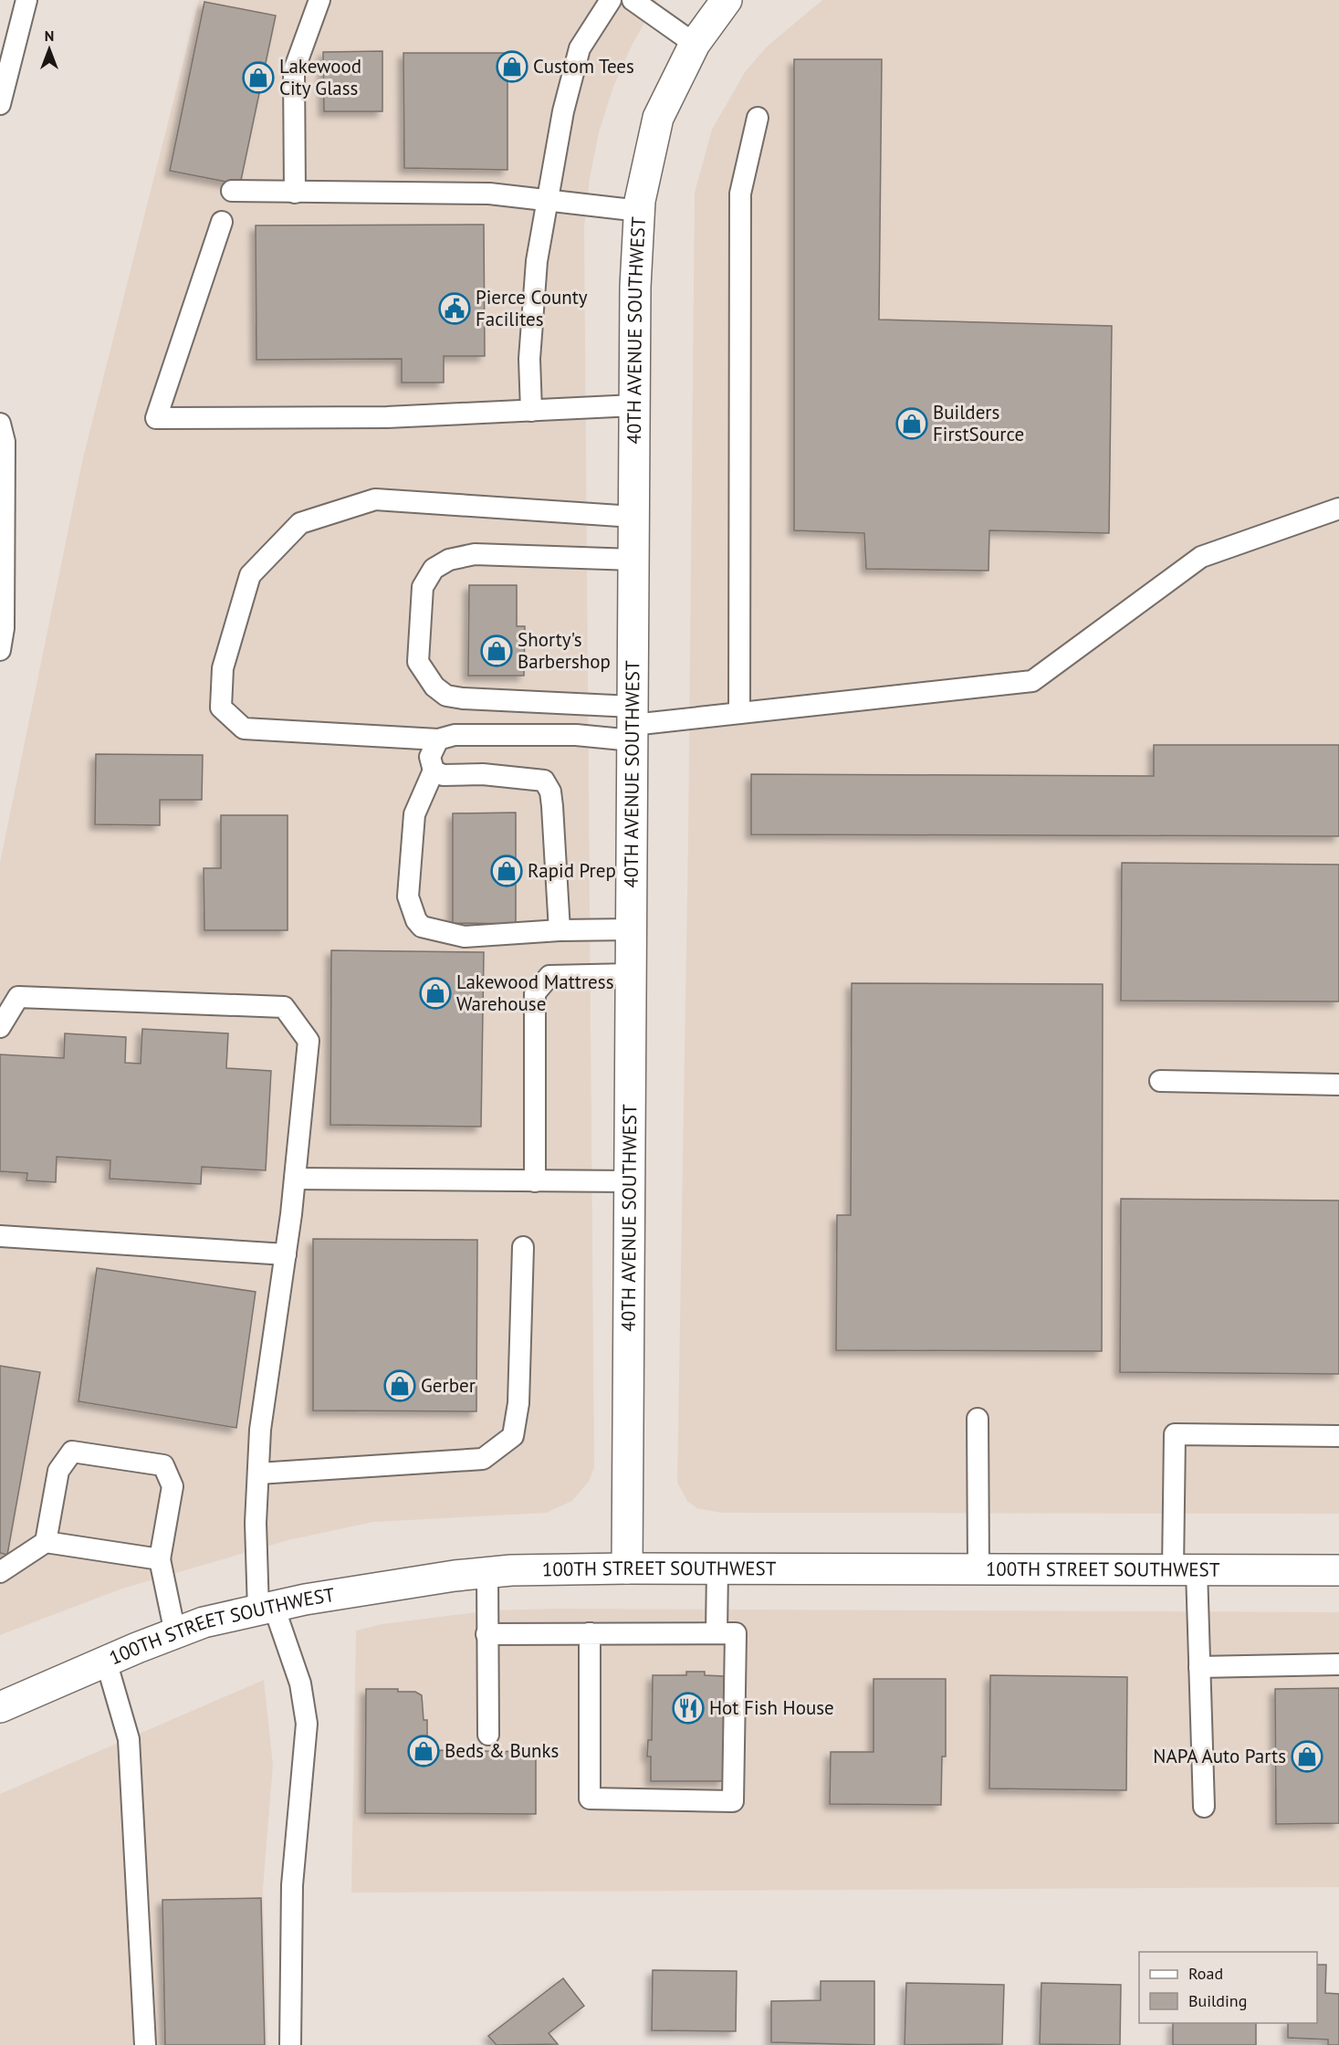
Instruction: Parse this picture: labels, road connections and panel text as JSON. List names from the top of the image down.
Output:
{
  "streets": {
    "street": ["40TH AVENUE SOUTHWEST", "100TH STREET SOUTHWEST"]
  },
  "crossings": [
    ["40TH AVENUE SOUTHWEST", "100TH STREET SOUTHWEST"]
  ],
  "places": {
    "shop": [
      "Custom Tees",
      "Lakewood City Glass",
      "Builders FirstSource",
      "Shorty's Barbershop",
      "Rapid Prep",
      "Lakewood Mattress Warehouse",
      "Gerber",
      "Beds & Bunks",
      "NAPA Auto Parts"
    ],
    "public building": ["Pierce County Facilites"],
    "restaurant": ["Hot Fish House"]
  },
  "legend": ["Road", "Building"],
  "north": "top"
}
